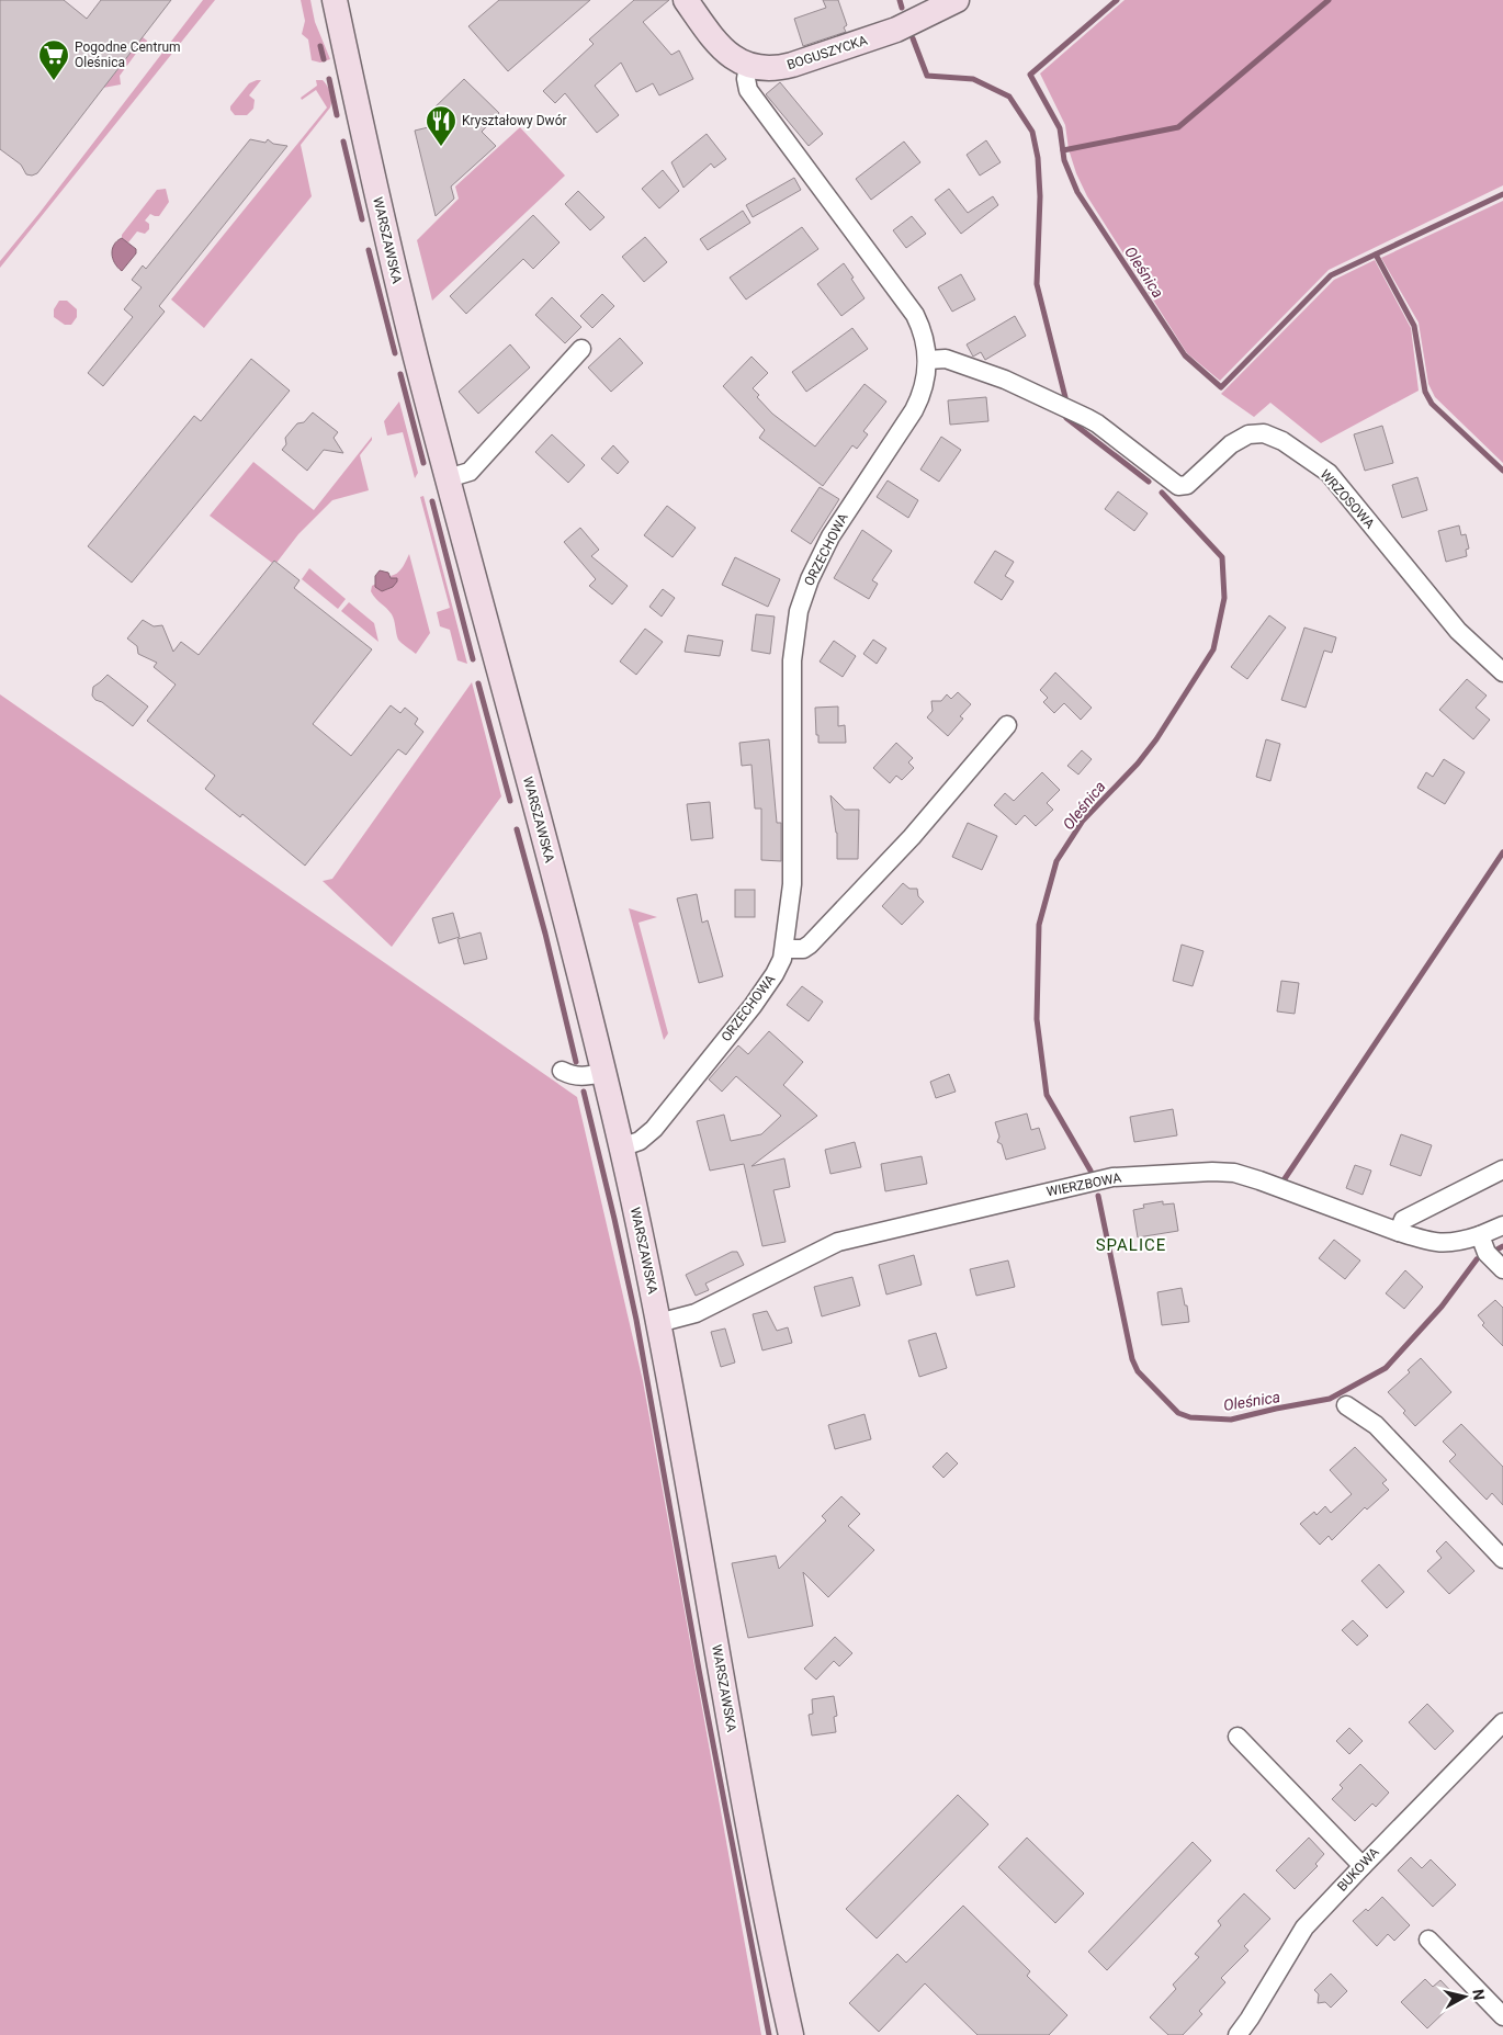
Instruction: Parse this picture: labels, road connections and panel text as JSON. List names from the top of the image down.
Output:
{
  "streets": {
    "main road": ["BOGUSZYCKA", "WARSZAWSKA"],
    "street": [
      "WRZOSOWA",
      "ORZECHOWA",
      "WIERZBOWA",
      "BUKOWA"
    ]
  },
  "crossings": [
    ["BOGUSZYCKA", "ORZECHOWA"],
    ["WARSZAWSKA", "ORZECHOWA"],
    ["WARSZAWSKA", "WIERZBOWA"],
    ["WRZOSOWA", "ORZECHOWA"]
  ],
  "districts": ["SPALICE"],
  "water": ["Oleśnica"],
  "places": {
    "supermarket": ["Pogodne Centrum Oleśnica"],
    "restaurant": ["Kryształowy Dwór"]
  },
  "north": "right"
}
